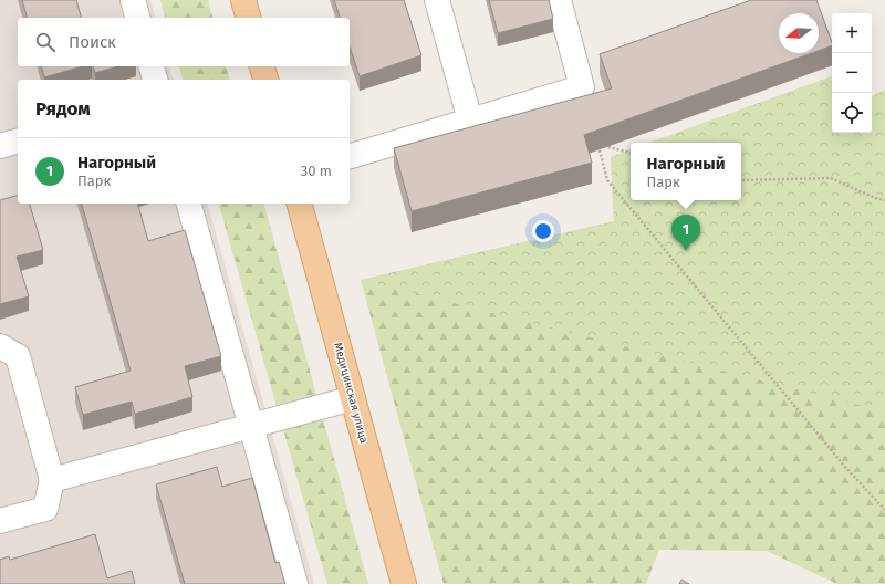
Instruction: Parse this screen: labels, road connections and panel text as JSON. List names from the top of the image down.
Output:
{
  "streets": {
    "main road": ["Медицинская улица"]
  },
  "north": "left",
  "page": {
    "map_buttons": ["+", "−"],
    "search": "Поиск",
    "heading": "Рядом",
    "list": [
      {
        "mark": "1",
        "name": "Нагорный",
        "note": "Парк",
        "value": "30 m"
      }
    ],
    "popup": ["Нагорный", "Парк"],
    "pins": "1"
  }
}
